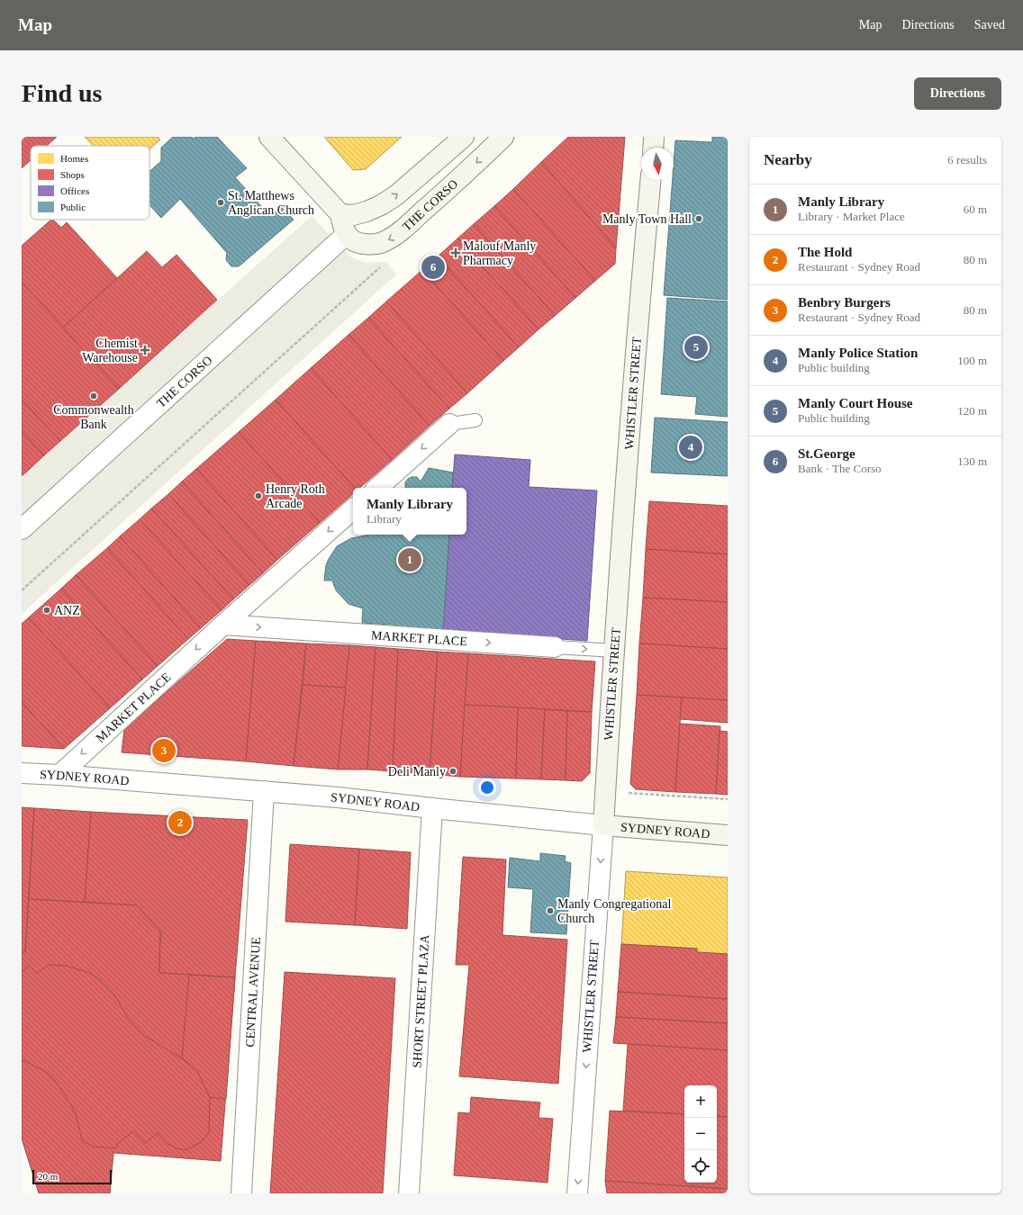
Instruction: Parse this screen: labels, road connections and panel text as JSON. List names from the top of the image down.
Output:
{
  "streets": {
    "street": [
      "THE CORSO",
      "WHISTLER STREET",
      "MARKET PLACE",
      "SYDNEY ROAD",
      "CENTRAL AVENUE",
      "SHORT STREET PLAZA"
    ]
  },
  "crossings": [
    ["WHISTLER STREET", "MARKET PLACE"],
    ["WHISTLER STREET", "SYDNEY ROAD"],
    ["MARKET PLACE", "SYDNEY ROAD"],
    ["SYDNEY ROAD", "CENTRAL AVENUE"],
    ["SYDNEY ROAD", "SHORT STREET PLAZA"]
  ],
  "one_way": ["WHISTLER STREET"],
  "places": {
    "other": [
      "St. Matthews Anglican Church",
      "Manly Town Hall",
      "Commonwealth Bank",
      "Henry Roth Arcade",
      "ANZ",
      "Deli Manly",
      "Manly Congregational Church"
    ],
    "health": ["Malouf Manly Pharmacy", "Chemist Warehouse"]
  },
  "legend": [
    "Homes",
    "Shops",
    "Offices",
    "Public"
  ],
  "scale_bar": "20 m",
  "north": "bottom",
  "page": {
    "header": "Map",
    "nav": ["Map", "Directions", "Saved"],
    "buttons": "Directions",
    "title": "Find us",
    "heading": ["Nearby", "6 results"],
    "list": [
      {
        "mark": "1",
        "name": "Manly Library",
        "note": "Library · Market Place",
        "value": "60 m"
      },
      {
        "mark": "2",
        "name": "The Hold",
        "note": "Restaurant · Sydney Road",
        "value": "80 m"
      },
      {
        "mark": "3",
        "name": "Benbry Burgers",
        "note": "Restaurant · Sydney Road",
        "value": "80 m"
      },
      {
        "mark": "4",
        "name": "Manly Police Station",
        "note": "Public building",
        "value": "100 m"
      },
      {
        "mark": "5",
        "name": "Manly Court House",
        "note": "Public building",
        "value": "120 m"
      },
      {
        "mark": "6",
        "name": "St.George",
        "note": "Bank · The Corso",
        "value": "130 m"
      }
    ],
    "pins": [
      "6",
      "5",
      "4",
      "1",
      "3",
      "2"
    ],
    "popup": ["Manly Library", "Library"],
    "map_buttons": ["+", "−"],
    "scale": "20 m"
  }
}
